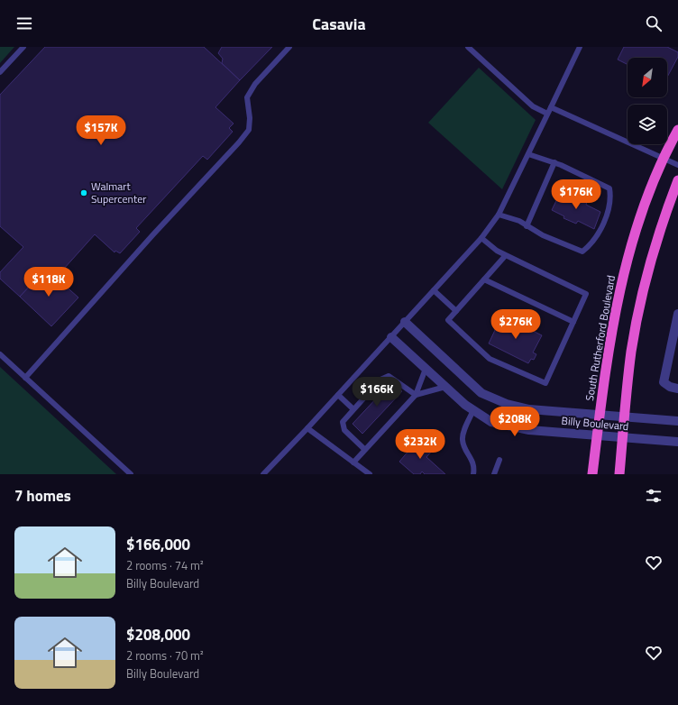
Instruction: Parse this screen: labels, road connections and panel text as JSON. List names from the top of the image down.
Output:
{
  "streets": {
    "highway": ["South Rutherford Boulevard"],
    "street": ["Billy Boulevard"]
  },
  "crossings": [
    ["South Rutherford Boulevard", "Billy Boulevard"]
  ],
  "places": ["Walmart Supercenter"],
  "north": "bottom left",
  "page": {
    "header": "Casavia",
    "price": [
      "$157K",
      "$176K",
      "$118K",
      "$276K",
      "$166K",
      "$208K",
      "$232K"
    ],
    "heading": "7 homes",
    "list": [
      {
        "name": "$166,000",
        "note": "2 rooms · 74 m² · Billy Boulevard"
      },
      {
        "name": "$208,000",
        "note": "2 rooms · 70 m² · Billy Boulevard"
      }
    ]
  }
}
